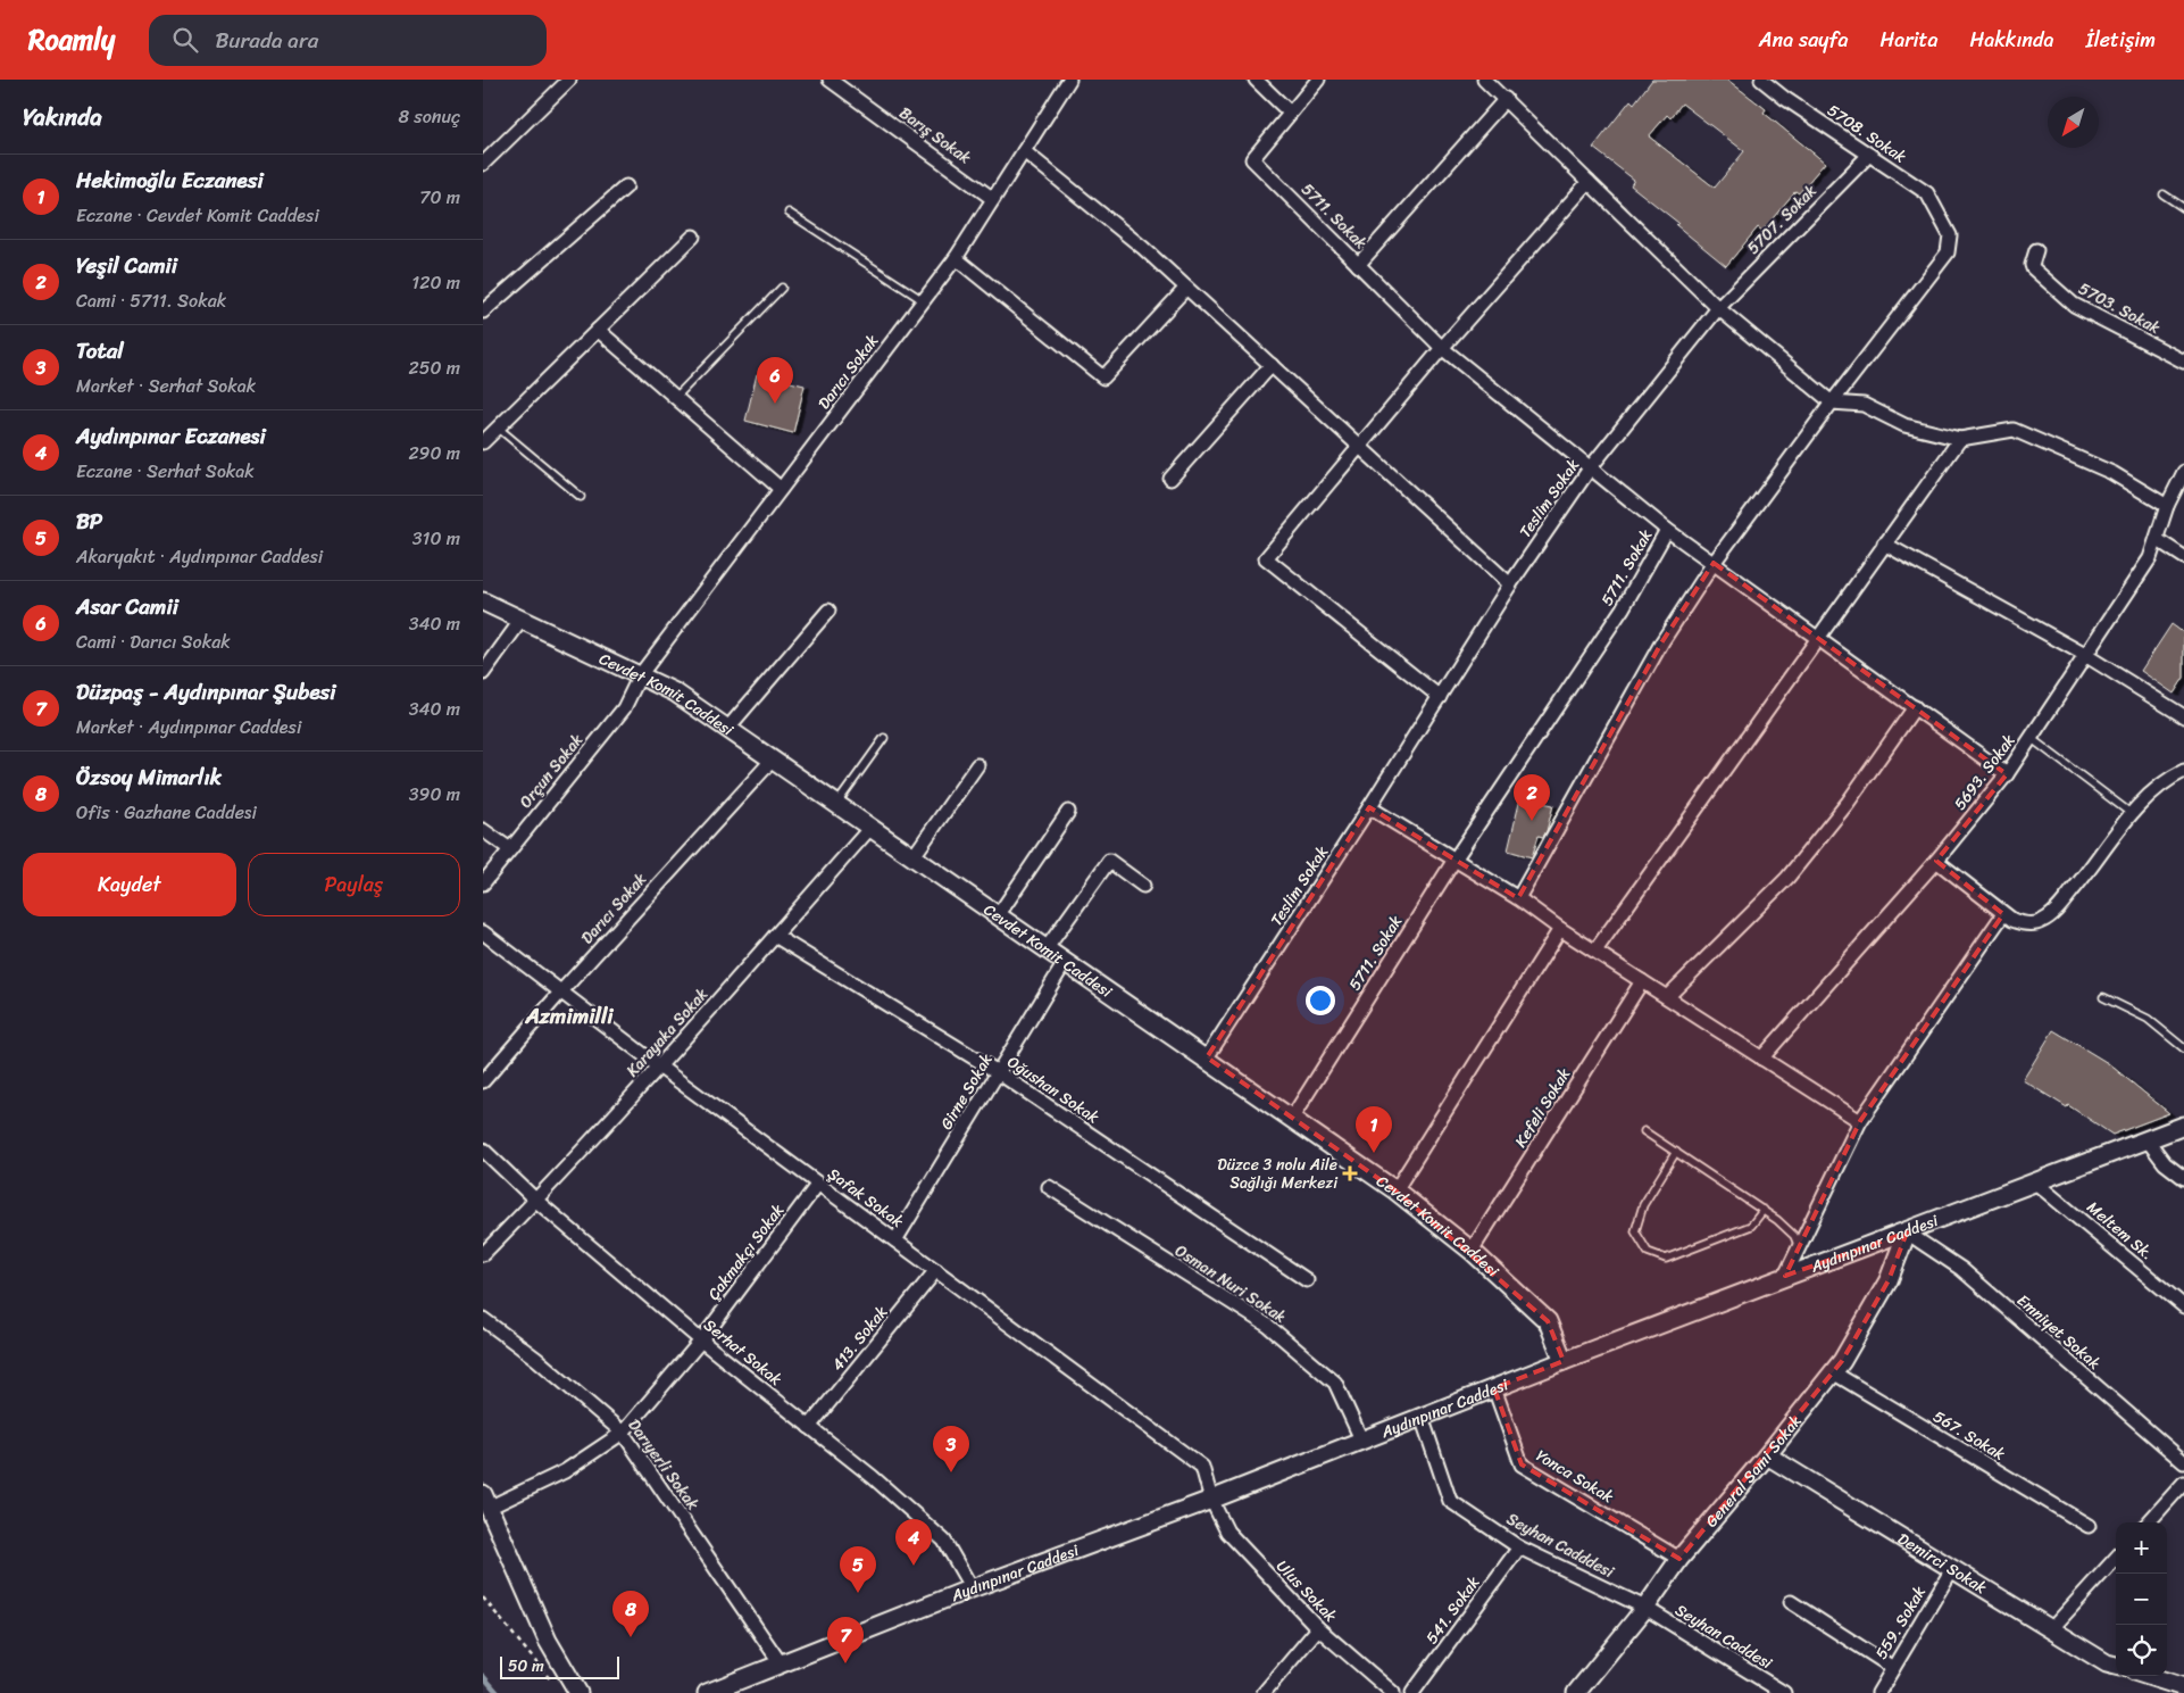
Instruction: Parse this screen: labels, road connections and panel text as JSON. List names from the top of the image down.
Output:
{
  "streets": {
    "street": [
      "5708. Sokak",
      "Barış Sokak",
      "5711. Sokak",
      "5707. Sokak",
      "5703. Sokak",
      "Darıcı Sokak",
      "Teslim Sokak",
      "Cevdet Komit Caddesi",
      "Orçun Sokak",
      "5693. Sokak",
      "Karayaka Sokak",
      "Oğushan Sokak",
      "Girne Sokak",
      "Kefeli Sokak",
      "Şafak Sokak",
      "Meltem Sk.",
      "Aydınpınar Caddesi",
      "Çakmakçı Sokak",
      "Osman Nuri Sokak",
      "Emniyet Sokak",
      "413. Sokak",
      "Serhat Sokak",
      "567. Sokak",
      "Darıyerli Sokak",
      "General Sami Sokak",
      "Yonca Sokak",
      "Seyhan Cadddesi",
      "Demirci Sokak",
      "Ulus Sokak",
      "541. Sokak",
      "559. Sokak",
      "Seyhan Caddesi"
    ]
  },
  "crossings": [
    ["5708. Sokak", "5707. Sokak"],
    ["Barış Sokak", "Darıcı Sokak"],
    ["5711. Sokak", "Teslim Sokak"],
    ["5711. Sokak", "Cevdet Komit Caddesi"],
    ["5707. Sokak", "Teslim Sokak"],
    ["Darıcı Sokak", "Cevdet Komit Caddesi"],
    ["Darıcı Sokak", "Orçun Sokak"],
    ["Darıcı Sokak", "Şafak Sokak"],
    ["Teslim Sokak", "Cevdet Komit Caddesi"],
    ["Cevdet Komit Caddesi", "Orçun Sokak"],
    ["Cevdet Komit Caddesi", "Karayaka Sokak"],
    ["Cevdet Komit Caddesi", "Girne Sokak"],
    ["Cevdet Komit Caddesi", "Kefeli Sokak"],
    ["Cevdet Komit Caddesi", "Aydınpınar Caddesi"],
    ["Karayaka Sokak", "Oğushan Sokak"],
    ["Karayaka Sokak", "Şafak Sokak"],
    ["Karayaka Sokak", "Serhat Sokak"],
    ["Oğushan Sokak", "Girne Sokak"],
    ["Girne Sokak", "Şafak Sokak"],
    ["Şafak Sokak", "Aydınpınar Caddesi"],
    ["Şafak Sokak", "Çakmakçı Sokak"],
    ["Şafak Sokak", "413. Sokak"],
    ["Şafak Sokak", "Ulus Sokak"],
    ["Meltem Sk.", "Aydınpınar Caddesi"],
    ["Aydınpınar Caddesi", "Osman Nuri Sokak"],
    ["Aydınpınar Caddesi", "Emniyet Sokak"],
    ["Aydınpınar Caddesi", "Serhat Sokak"],
    ["Aydınpınar Caddesi", "Darıyerli Sokak"],
    ["Aydınpınar Caddesi", "General Sami Sokak"],
    ["Aydınpınar Caddesi", "Yonca Sokak"],
    ["Aydınpınar Caddesi", "Seyhan Cadddesi"],
    ["Aydınpınar Caddesi", "Ulus Sokak"],
    ["Çakmakçı Sokak", "Serhat Sokak"],
    ["Çakmakçı Sokak", "Darıyerli Sokak"],
    ["Emniyet Sokak", "General Sami Sokak"],
    ["413. Sokak", "Serhat Sokak"],
    ["567. Sokak", "General Sami Sokak"],
    ["General Sami Sokak", "Yonca Sokak"],
    ["General Sami Sokak", "Seyhan Cadddesi"],
    ["General Sami Sokak", "Demirci Sokak"],
    ["General Sami Sokak", "Seyhan Caddesi"],
    ["Seyhan Cadddesi", "541. Sokak"],
    ["Seyhan Cadddesi", "Seyhan Caddesi"],
    ["Demirci Sokak", "559. Sokak"]
  ],
  "districts": ["Azmimilli"],
  "places": {
    "health": ["Düzce 3 nolu Aile Sağlığı Merkezi"]
  },
  "scale_bar": "50 m",
  "north": "bottom left",
  "page": {
    "header": "Roamly",
    "search": "Burada ara",
    "nav": [
      "Ana sayfa",
      "Harita",
      "Hakkında",
      "İletişim"
    ],
    "heading": ["Yakında", "8 sonuç"],
    "list": [
      {
        "mark": "1",
        "name": "Hekimoğlu Eczanesi",
        "note": "Eczane · Cevdet Komit Caddesi",
        "value": "70 m"
      },
      {
        "mark": "2",
        "name": "Yeşil Camii",
        "note": "Cami · 5711. Sokak",
        "value": "120 m"
      },
      {
        "mark": "3",
        "name": "Total",
        "note": "Market · Serhat Sokak",
        "value": "250 m"
      },
      {
        "mark": "4",
        "name": "Aydınpınar Eczanesi",
        "note": "Eczane · Serhat Sokak",
        "value": "290 m"
      },
      {
        "mark": "5",
        "name": "BP",
        "note": "Akaryakıt · Aydınpınar Caddesi",
        "value": "310 m"
      },
      {
        "mark": "6",
        "name": "Asar Camii",
        "note": "Cami · Darıcı Sokak",
        "value": "340 m"
      },
      {
        "mark": "7",
        "name": "Düzpaş - Aydınpınar Şubesi",
        "note": "Market · Aydınpınar Caddesi",
        "value": "340 m"
      },
      {
        "mark": "8",
        "name": "Özsoy Mimarlık",
        "note": "Ofis · Gazhane Caddesi",
        "value": "390 m"
      }
    ],
    "pins": [
      "6",
      "2",
      "1",
      "3",
      "4",
      "5",
      "8",
      "7"
    ],
    "buttons": ["Kaydet", "Paylaş"],
    "map_buttons": ["+", "−"],
    "scale": "50 m"
  }
}
